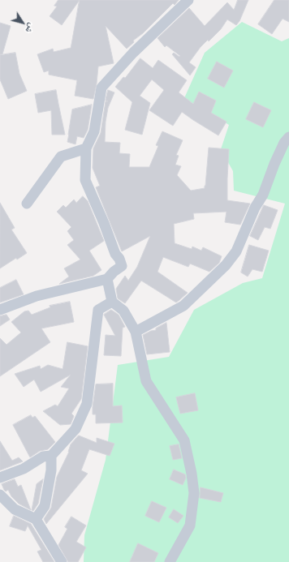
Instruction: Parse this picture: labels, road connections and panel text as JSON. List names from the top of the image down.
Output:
{
  "north": "bottom right"
}
